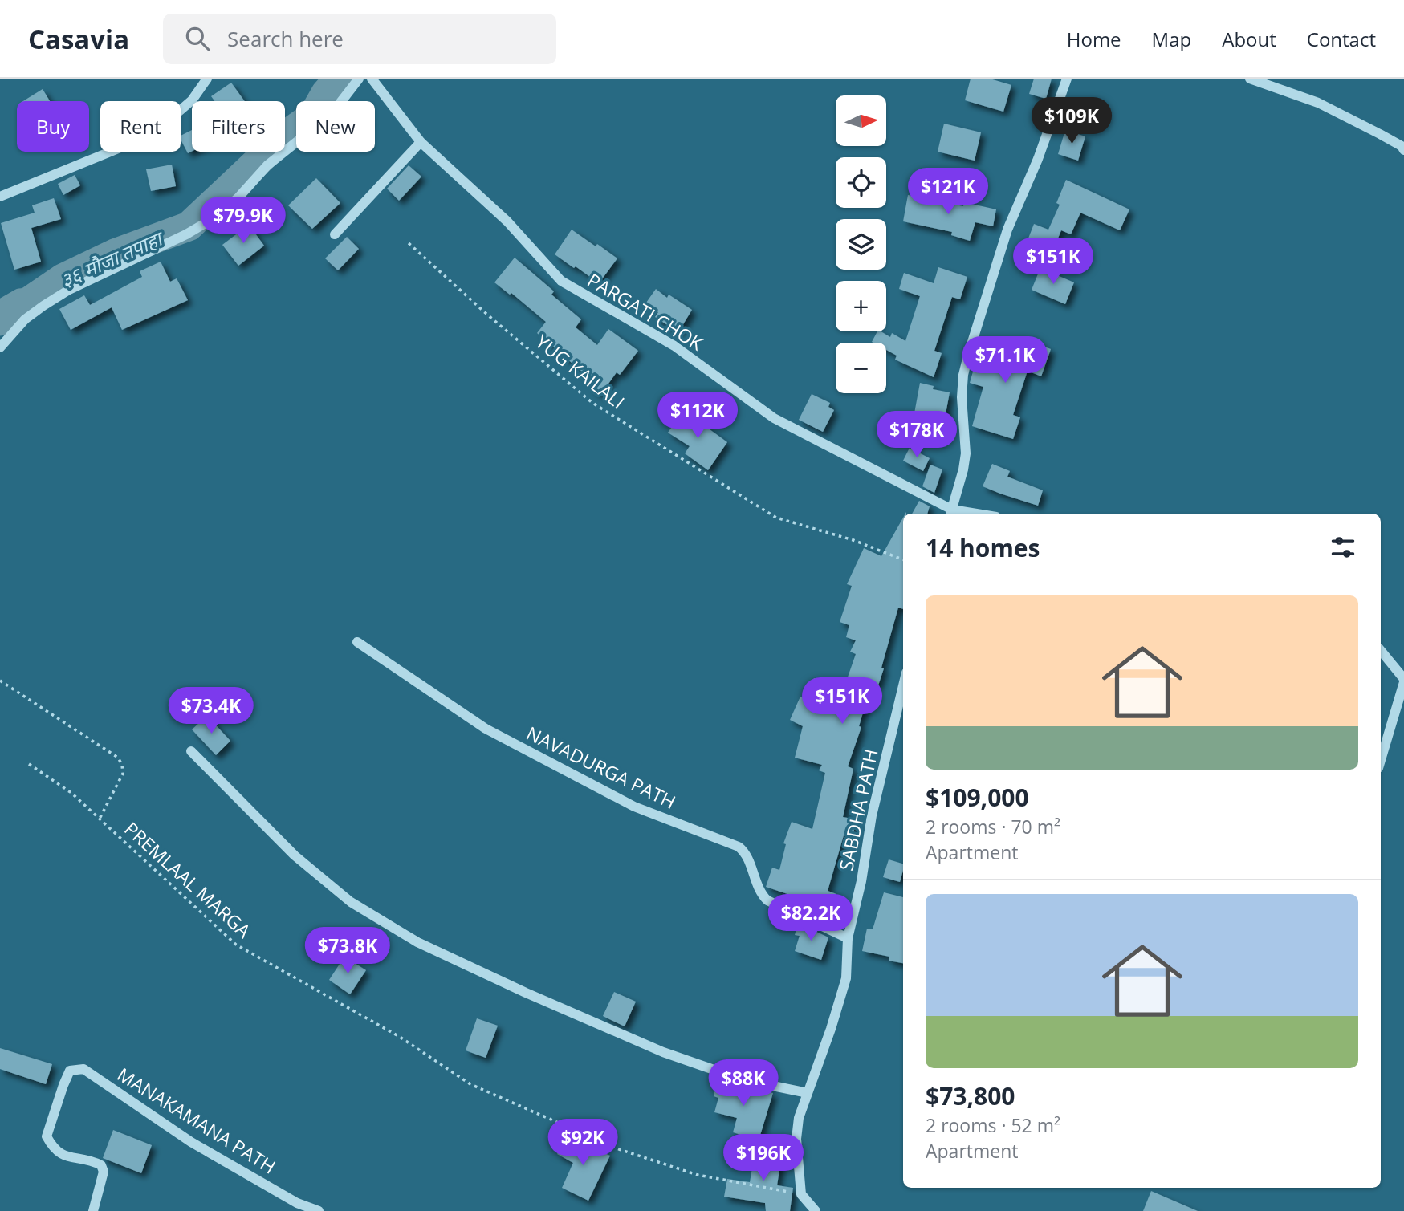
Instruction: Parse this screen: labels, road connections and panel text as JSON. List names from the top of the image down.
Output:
{
  "streets": {
    "street": [
      "PARGATI CHOK",
      "NAVADURGA PATH",
      "SABDHA PATH",
      "MANAKAMANA PATH"
    ],
    "path": ["YUG KAILALI", "PREMLAAL MARGA"]
  },
  "crossings": [
    ["NAVADURGA PATH", "SABDHA PATH"],
    ["SABDHA PATH", "PREMLAAL MARGA"]
  ],
  "water": ["३६ मौजा तपाहा"],
  "north": "right",
  "page": {
    "header": "Casavia",
    "search": "Search here",
    "nav": [
      "Home",
      "Map",
      "About",
      "Contact"
    ],
    "map_buttons": ["+", "−"],
    "price": [
      "$109K",
      "$121K",
      "$79.9K",
      "$151K",
      "$71.1K",
      "$112K",
      "$178K",
      "$151K",
      "$73.4K",
      "$82.2K",
      "$73.8K",
      "$88K",
      "$92K",
      "$196K"
    ],
    "chip": [
      "Buy",
      "Rent",
      "Filters",
      "New"
    ],
    "heading": "14 homes",
    "list": [
      {
        "name": "$109,000",
        "note": "2 rooms · 70 m² · Apartment"
      },
      {
        "name": "$73,800",
        "note": "2 rooms · 52 m² · Apartment"
      }
    ]
  }
}
